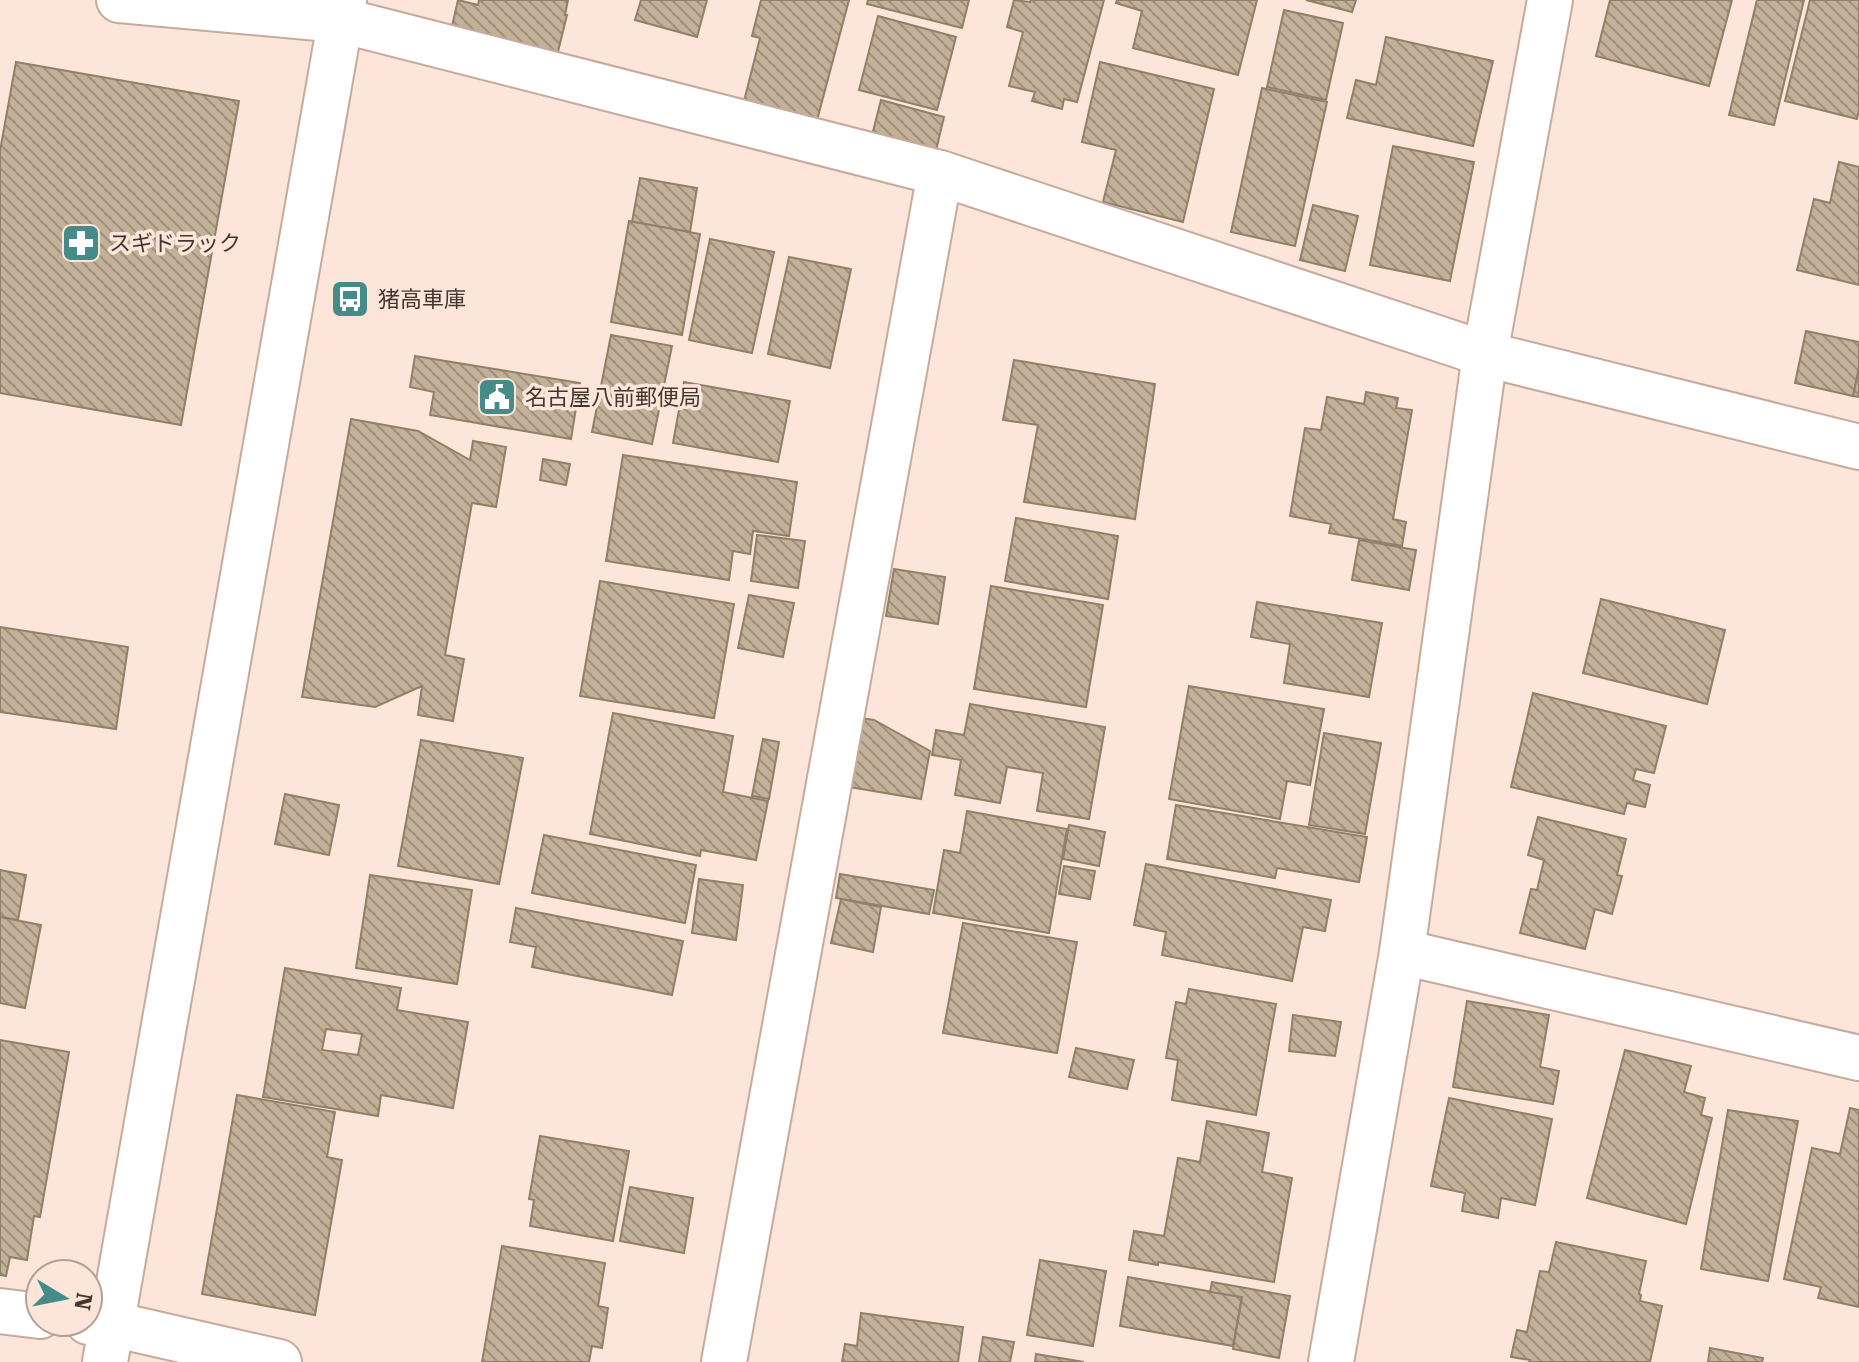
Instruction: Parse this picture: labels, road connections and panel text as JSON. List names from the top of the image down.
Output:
{
  "places": {
    "pharmacy": ["スギドラック"],
    "bus stop": ["猪高車庫"],
    "public building": ["名古屋八前郵便局"]
  },
  "north": "right"
}
